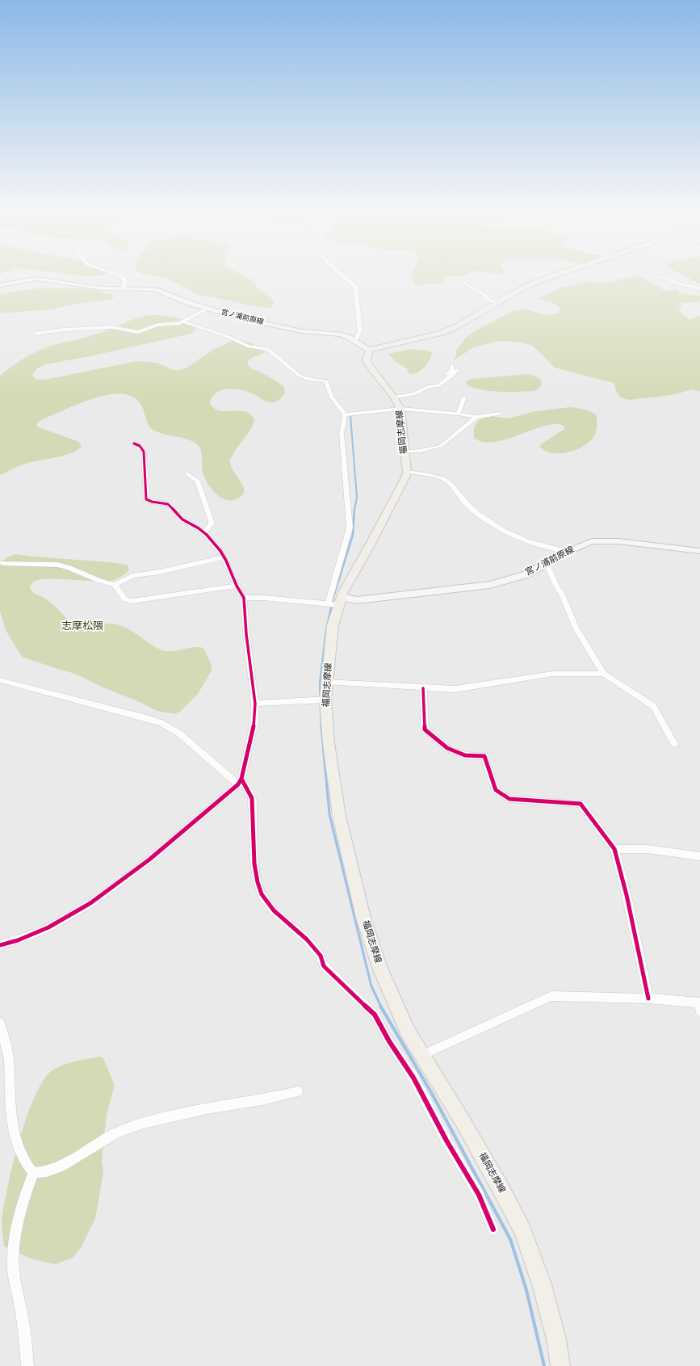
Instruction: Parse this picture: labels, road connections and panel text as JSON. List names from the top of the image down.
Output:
{
  "streets": {
    "main road": ["宮ノ浦前原線", "福岡志摩線"]
  },
  "crossings": [
    ["宮ノ浦前原線", "福岡志摩線"]
  ],
  "districts": ["志摩松隈"]
}
